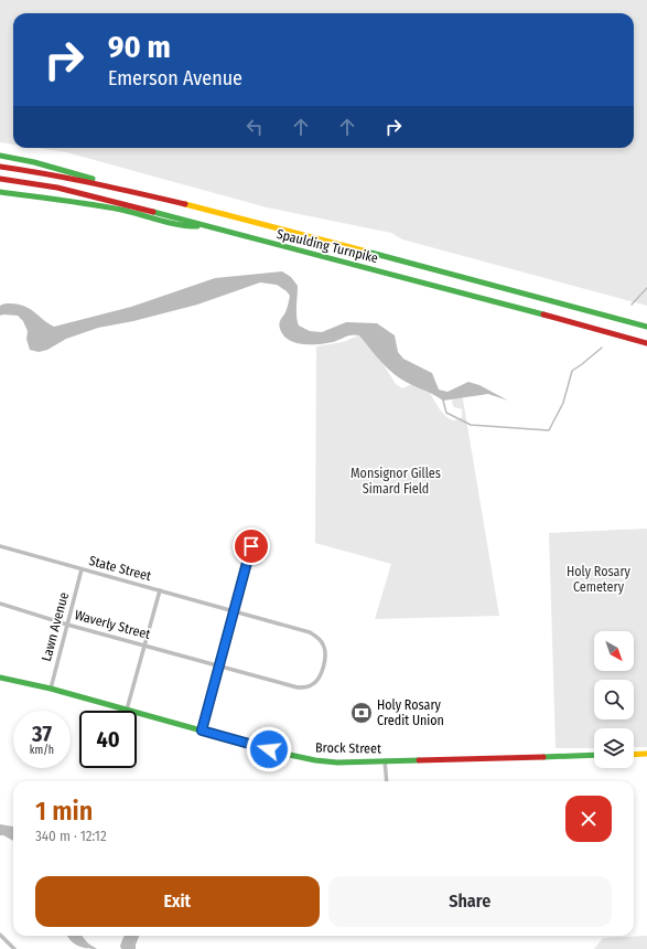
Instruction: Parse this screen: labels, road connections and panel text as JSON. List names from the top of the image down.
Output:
{
  "streets": {
    "main road": ["Spaulding Turnpike", "Brock Street"],
    "street": ["State Street", "Waverly Street", "Lawn Avenue"]
  },
  "crossings": [
    ["State Street", "Waverly Street"],
    ["State Street", "Lawn Avenue"],
    ["Waverly Street", "Lawn Avenue"],
    ["Lawn Avenue", "Brock Street"]
  ],
  "parks": ["Monsignor Gilles Simard Field", "Holy Rosary Cemetery"],
  "places": {
    "bank": ["Holy Rosary Credit Union"]
  },
  "north": "bottom right",
  "page": {
    "turn": ["90 m", "Emerson Avenue"],
    "speed": "37 km/h",
    "limit": "40",
    "heading": ["1 min", "340 m · 12:12"],
    "buttons": ["Exit", "Share"]
  }
}
